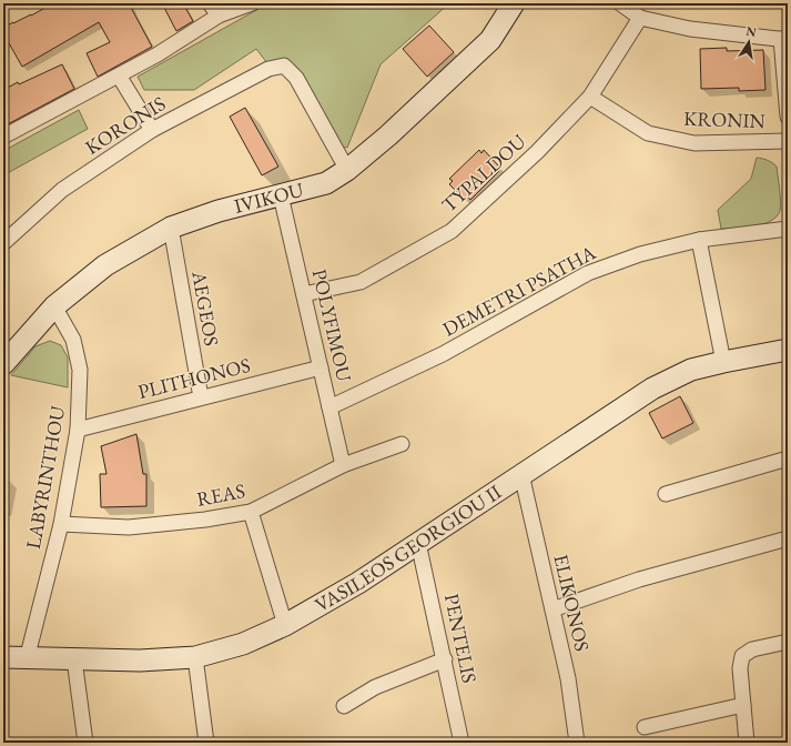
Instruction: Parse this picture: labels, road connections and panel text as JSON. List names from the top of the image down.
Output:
{
  "streets": {
    "street": [
      "KRONIN",
      "KORONIS",
      "TYPALDOU",
      "IVIKOU",
      "DEMETRI PSATHA",
      "AEGEOS",
      "POLYFIMOU",
      "PLITHONOS",
      "LABYRINTHOU",
      "REAS",
      "VASILEOS GEORGIOU II",
      "ELIKONOS",
      "PENTELIS"
    ]
  },
  "crossings": [
    ["KRONIN", "TYPALDOU"],
    ["KORONIS", "IVIKOU"],
    ["TYPALDOU", "POLYFIMOU"],
    ["IVIKOU", "AEGEOS"],
    ["IVIKOU", "POLYFIMOU"],
    ["IVIKOU", "LABYRINTHOU"],
    ["DEMETRI PSATHA", "POLYFIMOU"],
    ["AEGEOS", "PLITHONOS"],
    ["POLYFIMOU", "PLITHONOS"],
    ["POLYFIMOU", "REAS"],
    ["PLITHONOS", "LABYRINTHOU"],
    ["LABYRINTHOU", "REAS"],
    ["LABYRINTHOU", "VASILEOS GEORGIOU II"],
    ["VASILEOS GEORGIOU II", "ELIKONOS"],
    ["VASILEOS GEORGIOU II", "PENTELIS"]
  ],
  "north": "top"
}
